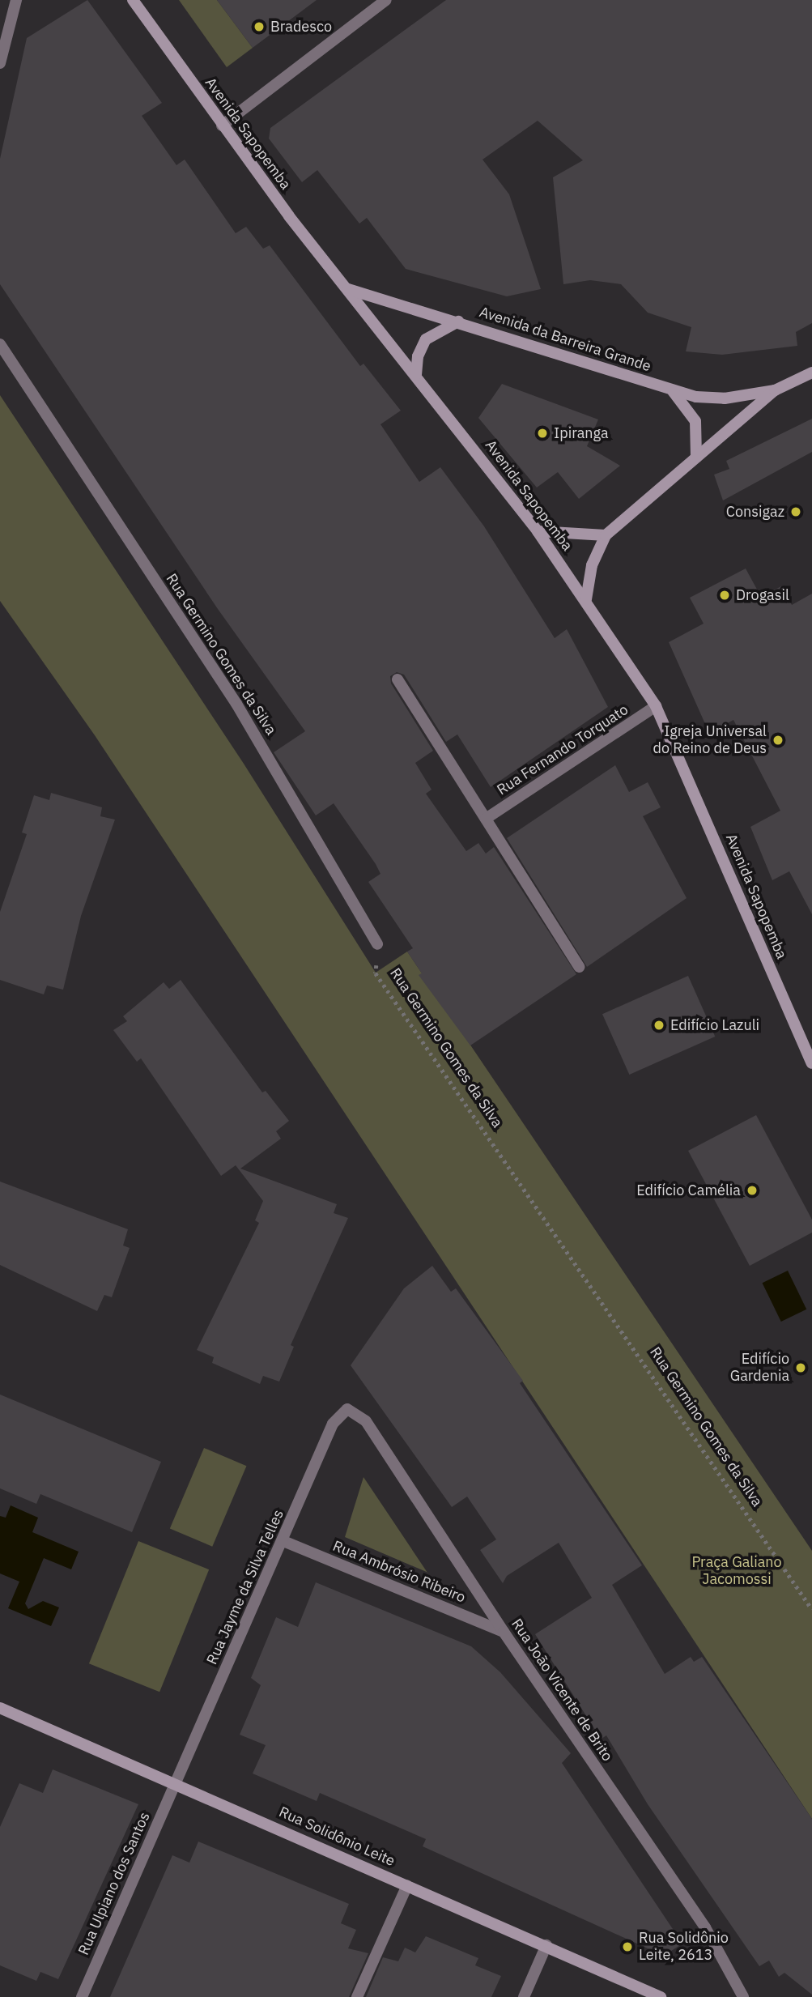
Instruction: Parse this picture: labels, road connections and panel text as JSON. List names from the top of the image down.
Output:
{
  "streets": {
    "main road": ["Avenida Sapopemba", "Avenida da Barreira Grande", "Rua Solidônio Leite"],
    "street": [
      "Rua Germino Gomes da Silva",
      "Rua Fernando Torquato",
      "Rua Ambrósio Ribeiro",
      "Rua Jayme da Silva Telles",
      "Rua João Vicente de Brito",
      "Rua Ulpiano dos Santos"
    ]
  },
  "crossings": [
    ["Avenida Sapopemba", "Avenida da Barreira Grande"],
    ["Avenida Sapopemba", "Rua Fernando Torquato"],
    ["Rua Ambrósio Ribeiro", "Rua Jayme da Silva Telles"],
    ["Rua Ambrósio Ribeiro", "Rua João Vicente de Brito"],
    ["Rua Jayme da Silva Telles", "Rua João Vicente de Brito"],
    ["Rua Jayme da Silva Telles", "Rua Solidônio Leite"],
    ["Rua Jayme da Silva Telles", "Rua Ulpiano dos Santos"],
    ["Rua Solidônio Leite", "Rua Ulpiano dos Santos"]
  ],
  "parks": ["Praça Galiano Jacomossi"],
  "places": [
    "Bradesco",
    "Ipiranga",
    "Consigaz",
    "Drogasil",
    "Igreja Universal do Reino de Deus",
    "Edifício Lazuli",
    "Edifício Camélia",
    "Edifício Gardenia",
    "Rua Solidônio Leite, 2613"
  ]
}
